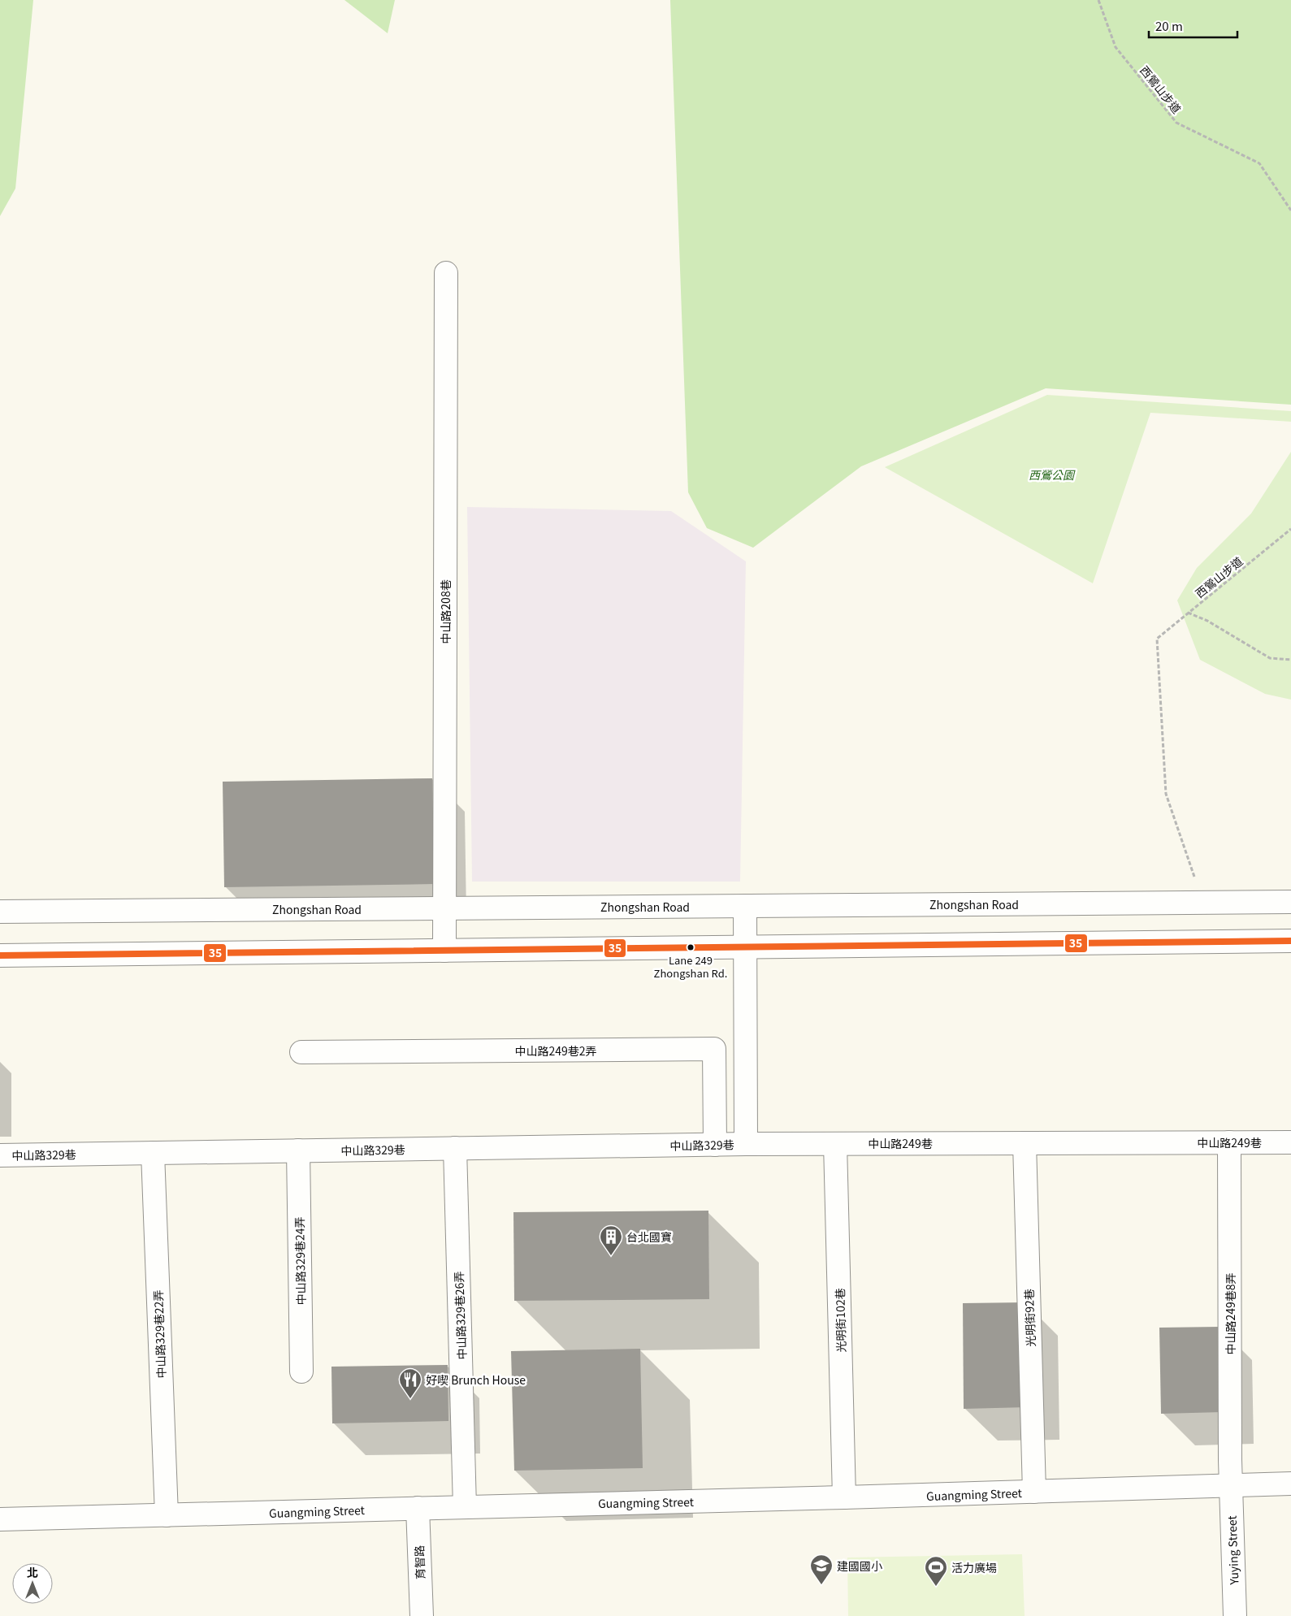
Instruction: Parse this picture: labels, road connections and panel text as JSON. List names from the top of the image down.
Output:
{
  "streets": {
    "street": [
      "中山路208巷",
      "Zhongshan Road",
      "中山路249巷2弄",
      "中山路249巷",
      "中山路329巷",
      "中山路329巷24弄",
      "中山路249巷8弄",
      "中山路329巷26弄",
      "光明街92巷",
      "光明街102巷",
      "中山路329巷22弄",
      "Guangming Street",
      "Yuying Street",
      "育智路"
    ],
    "path": ["西鶯山步道"]
  },
  "crossings": [
    ["西鶯山步道", "Zhongshan Road"],
    ["中山路208巷", "Zhongshan Road"],
    ["中山路249巷2弄", "中山路329巷"],
    ["中山路249巷", "中山路329巷"],
    ["中山路249巷", "中山路249巷8弄"],
    ["中山路249巷", "光明街92巷"],
    ["中山路249巷", "光明街102巷"],
    ["中山路329巷", "中山路329巷24弄"],
    ["中山路329巷", "中山路329巷26弄"],
    ["中山路329巷", "中山路329巷22弄"],
    ["中山路249巷8弄", "Guangming Street"],
    ["中山路249巷8弄", "Yuying Street"],
    ["中山路329巷26弄", "Guangming Street"],
    ["光明街92巷", "Guangming Street"],
    ["光明街102巷", "Guangming Street"],
    ["中山路329巷22弄", "Guangming Street"],
    ["Guangming Street", "Yuying Street"],
    ["Guangming Street", "育智路"]
  ],
  "parks": ["西鶯公園"],
  "places": {
    "other": ["Lane 249 Zhongshan Rd."],
    "building": ["台北國寶"],
    "restaurant": ["好喫 Brunch House"],
    "school or university": ["建國國小"],
    "sports": ["活力廣場"]
  },
  "lines": ["transit line 35"],
  "scale_bar": "20 m",
  "north": "top"
}
